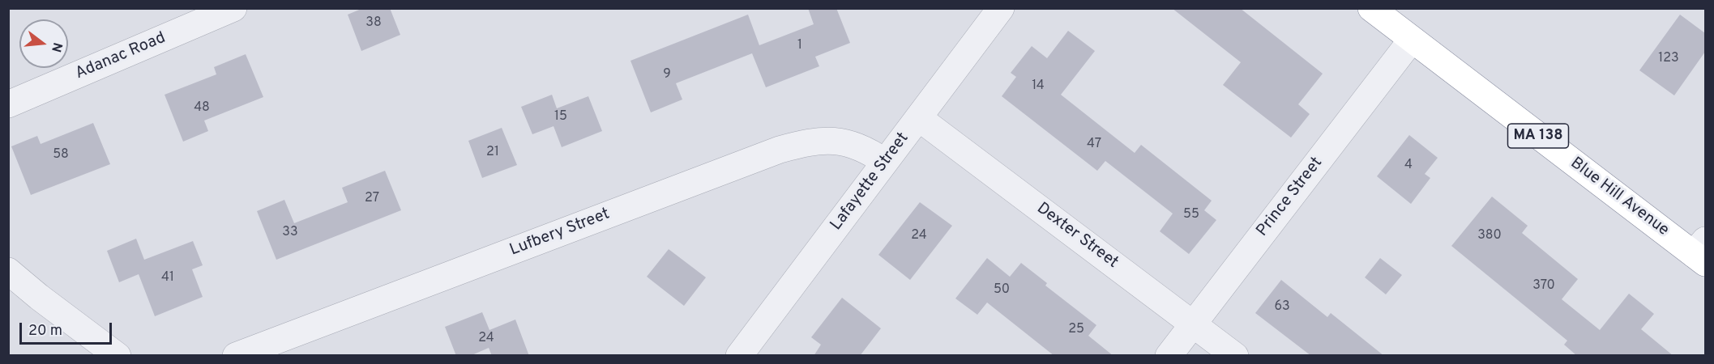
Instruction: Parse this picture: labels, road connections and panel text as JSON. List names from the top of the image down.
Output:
{
  "streets": {
    "highway": ["MA 138", "Blue Hill Avenue"],
    "street": [
      "Adanac Road",
      "Lafayette Street",
      "Prince Street",
      "Lufbery Street",
      "Dexter Street"
    ]
  },
  "crossings": [
    ["Lafayette Street", "Lufbery Street"],
    ["Lafayette Street", "Dexter Street"],
    ["Prince Street", "Blue Hill Avenue"],
    ["Prince Street", "Dexter Street"]
  ],
  "house_numbers": [
    "38",
    "1",
    "123",
    "9",
    "14",
    "48",
    "15",
    "47",
    "21",
    "58",
    "4",
    "27",
    "55",
    "33",
    "24",
    "380",
    "41",
    "370",
    "50",
    "63",
    "25",
    "24"
  ],
  "scale_bar": "20 m",
  "north": "right"
}
